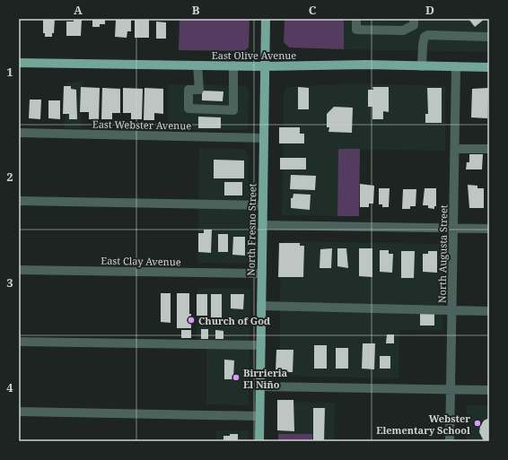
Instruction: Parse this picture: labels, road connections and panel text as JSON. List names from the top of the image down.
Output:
{
  "streets": {
    "main road": ["East Olive Avenue", "North Fresno Street"],
    "street": ["East Webster Avenue", "North Augusta Street", "East Clay Avenue"]
  },
  "crossings": [
    ["East Olive Avenue", "North Fresno Street"],
    ["East Olive Avenue", "North Augusta Street"],
    ["East Webster Avenue", "North Fresno Street"],
    ["North Fresno Street", "East Clay Avenue"]
  ],
  "places": ["Church of God", "Birrieria El Niño", "Webster Elementary School"],
  "grid": {
    "columns": [
      "A",
      "B",
      "C",
      "D"
    ],
    "rows": [
      "1",
      "2",
      "3",
      "4"
    ]
  }
}
